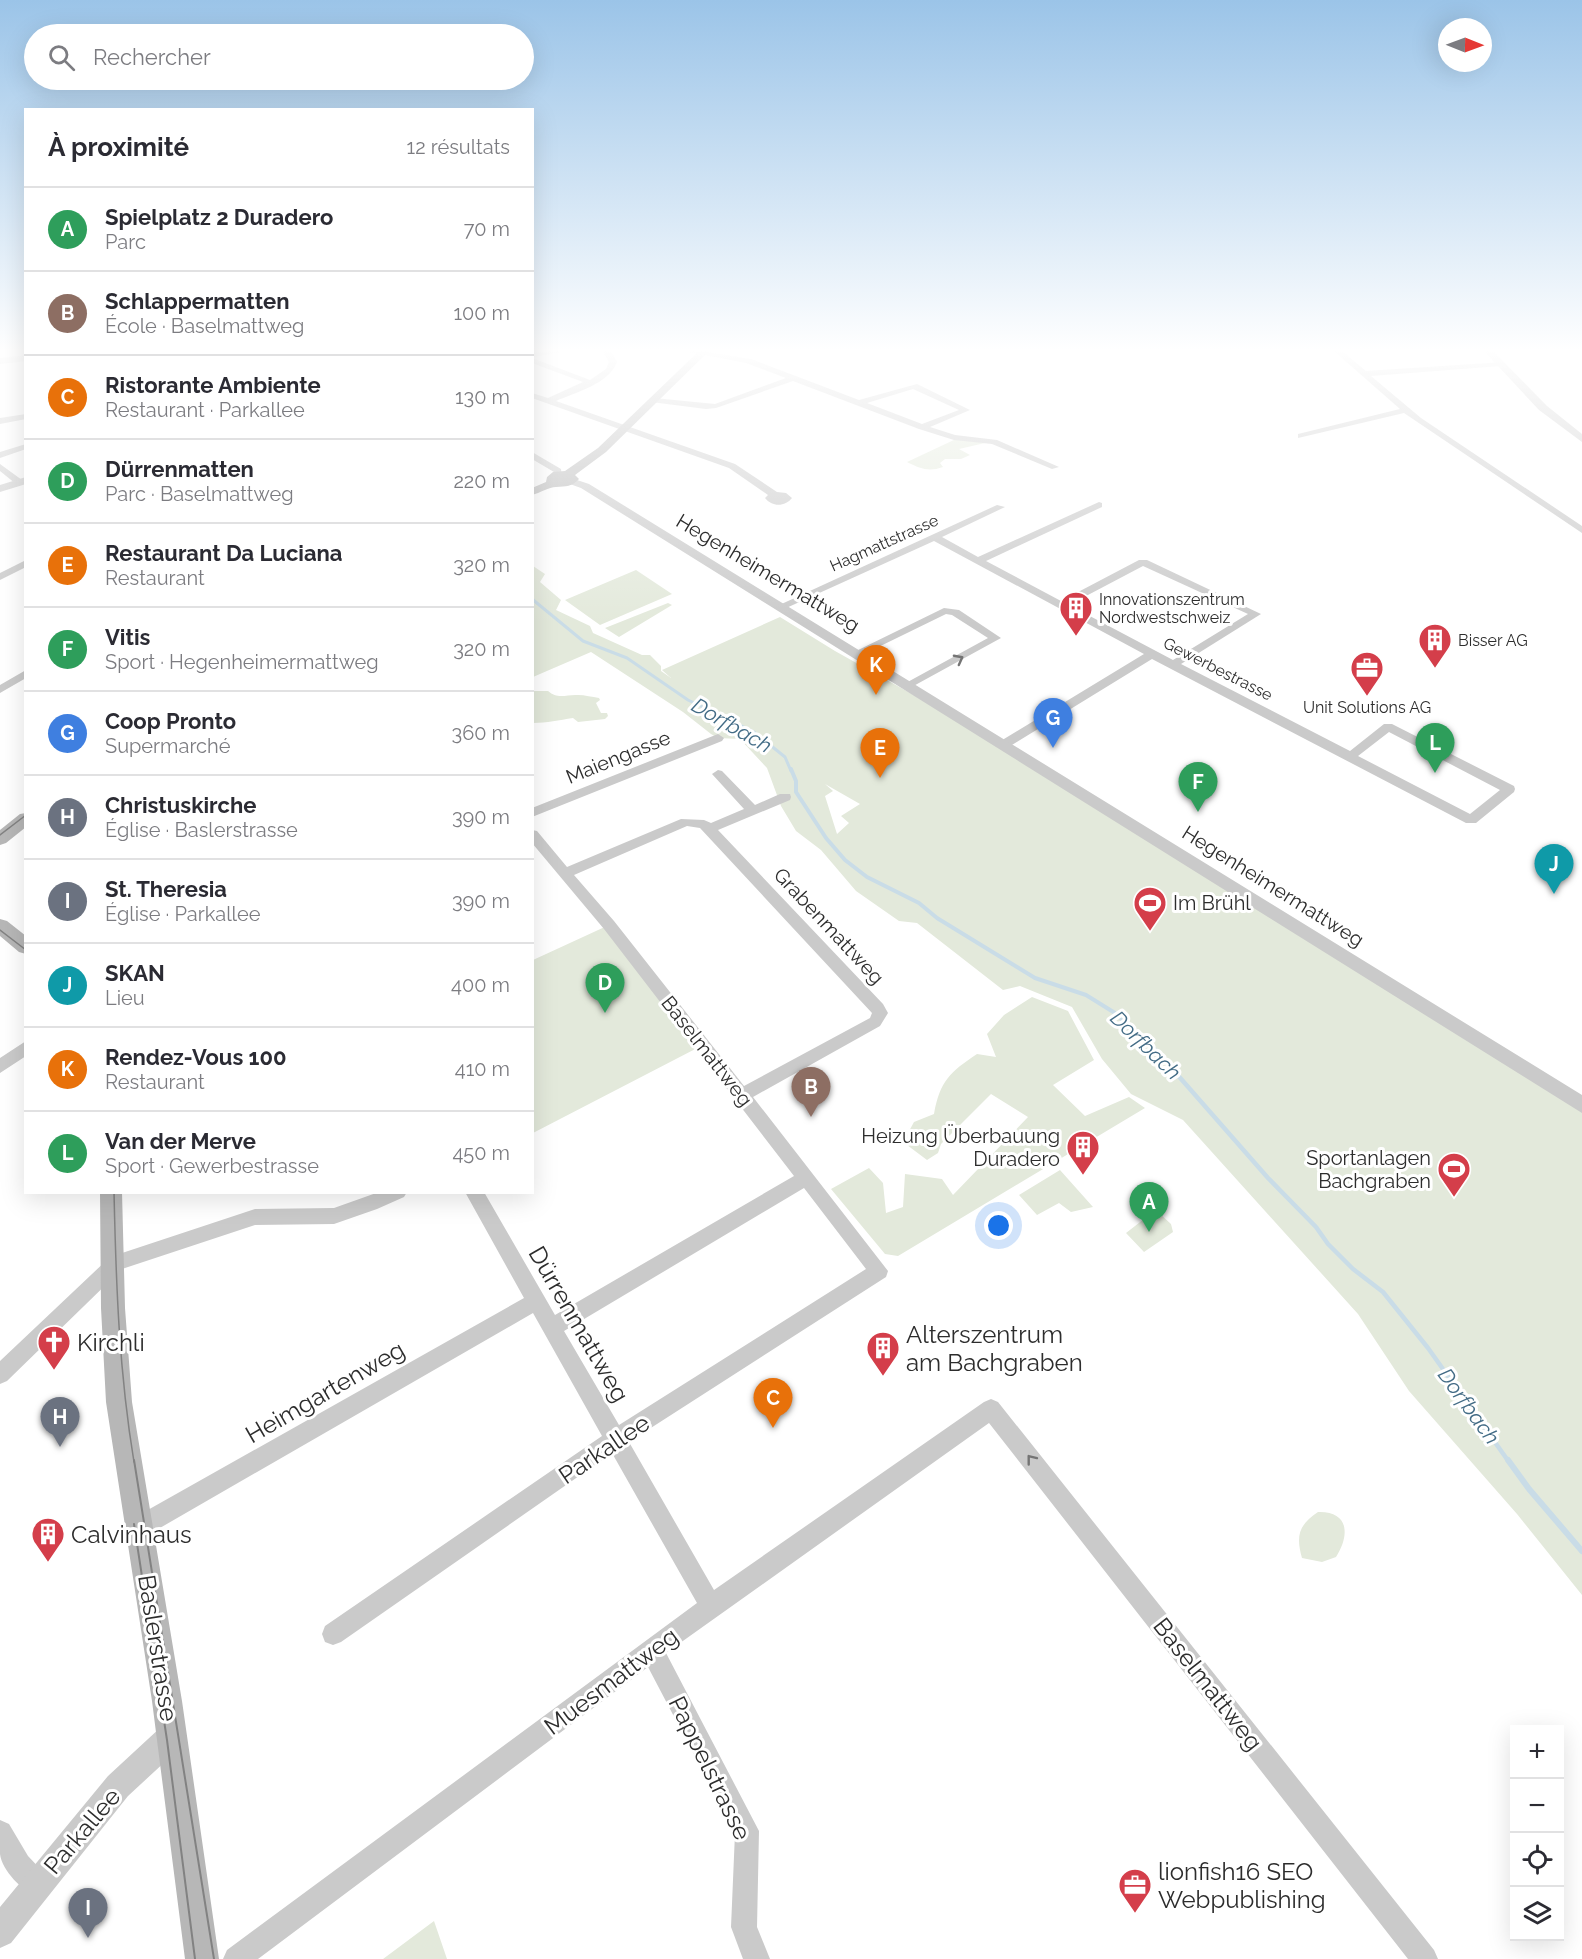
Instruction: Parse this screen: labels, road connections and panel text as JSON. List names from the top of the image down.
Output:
{
  "streets": {
    "main road": ["Baslerstrasse"],
    "street": [
      "Hagmattstrasse",
      "Hegenheimermattweg",
      "Gewerbestrasse",
      "Maiengasse",
      "Grabenmattweg",
      "Baselmattweg",
      "Dürrenmattweg",
      "Heimgartenweg",
      "Parkallee",
      "Muesmattweg",
      "Pappelstrasse"
    ]
  },
  "crossings": [
    ["Hagmattstrasse", "Hegenheimermattweg"],
    ["Hagmattstrasse", "Gewerbestrasse"],
    ["Grabenmattweg", "Baselmattweg"],
    ["Baselmattweg", "Parkallee"],
    ["Baselmattweg", "Muesmattweg"],
    ["Dürrenmattweg", "Heimgartenweg"],
    ["Dürrenmattweg", "Parkallee"],
    ["Dürrenmattweg", "Muesmattweg"],
    ["Heimgartenweg", "Baslerstrasse"],
    ["Parkallee", "Baslerstrasse"],
    ["Muesmattweg", "Pappelstrasse"]
  ],
  "one_way": ["Baselmattweg"],
  "water": ["Dorfbach"],
  "places": {
    "building": [
      "Innovationszentrum Nordwestschweiz",
      "Bisser AG",
      "Heizung Überbauung Duradero",
      "Alterszentrum am Bachgraben",
      "Calvinhaus"
    ],
    "office": ["Unit Solutions AG", "lionfish16 SEO Webpublishing"],
    "sports": ["Im Brühl", "Sportanlagen Bachgraben"],
    "church": ["Kirchli"]
  },
  "north": "right",
  "page": {
    "search": "Rechercher",
    "heading": ["À proximité", "12 résultats"],
    "list": [
      {
        "mark": "A",
        "name": "Spielplatz 2 Duradero",
        "note": "Parc",
        "value": "70 m"
      },
      {
        "mark": "B",
        "name": "Schlappermatten",
        "note": "École · Baselmattweg",
        "value": "100 m"
      },
      {
        "mark": "C",
        "name": "Ristorante Ambiente",
        "note": "Restaurant · Parkallee",
        "value": "130 m"
      },
      {
        "mark": "D",
        "name": "Dürrenmatten",
        "note": "Parc · Baselmattweg",
        "value": "220 m"
      },
      {
        "mark": "E",
        "name": "Restaurant Da Luciana",
        "note": "Restaurant",
        "value": "320 m"
      },
      {
        "mark": "F",
        "name": "Vitis",
        "note": "Sport · Hegenheimermattweg",
        "value": "320 m"
      },
      {
        "mark": "G",
        "name": "Coop Pronto",
        "note": "Supermarché",
        "value": "360 m"
      },
      {
        "mark": "H",
        "name": "Christuskirche",
        "note": "Église · Baslerstrasse",
        "value": "390 m"
      },
      {
        "mark": "I",
        "name": "St. Theresia",
        "note": "Église · Parkallee",
        "value": "390 m"
      },
      {
        "mark": "J",
        "name": "SKAN",
        "note": "Lieu",
        "value": "400 m"
      },
      {
        "mark": "K",
        "name": "Rendez-Vous 100",
        "note": "Restaurant",
        "value": "410 m"
      },
      {
        "mark": "L",
        "name": "Van der Merve",
        "note": "Sport · Gewerbestrasse",
        "value": "450 m"
      }
    ],
    "pins": [
      "K",
      "G",
      "L",
      "E",
      "F",
      "J",
      "D",
      "B",
      "A",
      "C",
      "H",
      "I"
    ],
    "map_buttons": ["+", "−"]
  }
}
